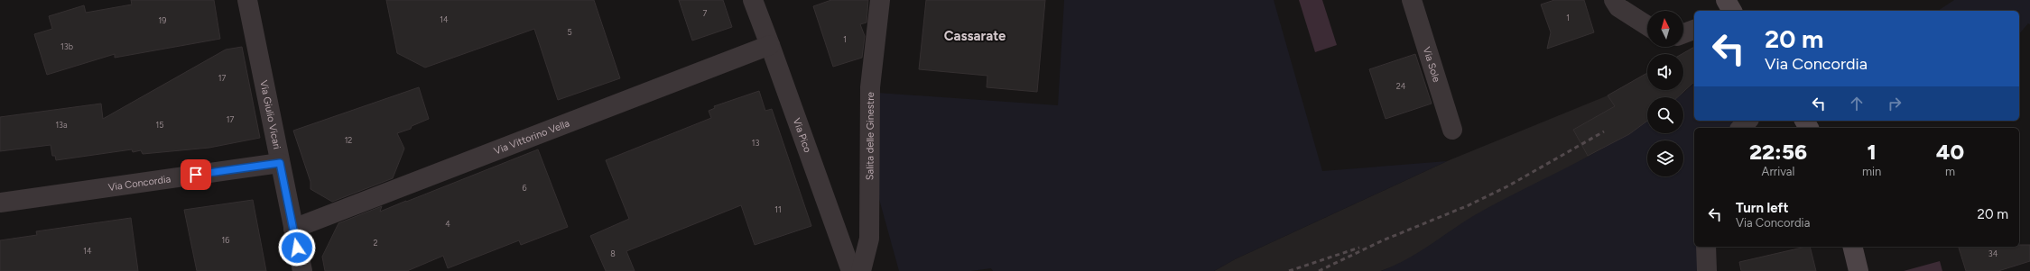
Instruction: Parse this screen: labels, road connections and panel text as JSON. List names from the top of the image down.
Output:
{
  "streets": {
    "street": [
      "Via Sole",
      "Via Giulio Vicari",
      "Via Pico",
      "Via Vittorino Vella",
      "Salita delle Ginestre",
      "Via Concordia"
    ]
  },
  "crossings": [
    ["Via Giulio Vicari", "Via Vittorino Vella"],
    ["Via Giulio Vicari", "Via Concordia"],
    ["Via Pico", "Via Vittorino Vella"]
  ],
  "districts": ["Cassarate"],
  "house_numbers": [
    "7",
    "1",
    "14",
    "19",
    "5",
    "1",
    "13b",
    "17",
    "24",
    "17",
    "13a",
    "15",
    "12",
    "13",
    "6",
    "11",
    "4",
    "16",
    "2",
    "14",
    "8",
    "34"
  ],
  "north": "top",
  "page": {
    "turn": ["20 m", "Via Concordia"],
    "eta": [
      "22:56",
      "Arrival",
      "1",
      "min",
      "40",
      "m"
    ],
    "list": [
      {
        "name": "Turn left",
        "note": "Via Concordia",
        "value": "20 m"
      }
    ]
  }
}
